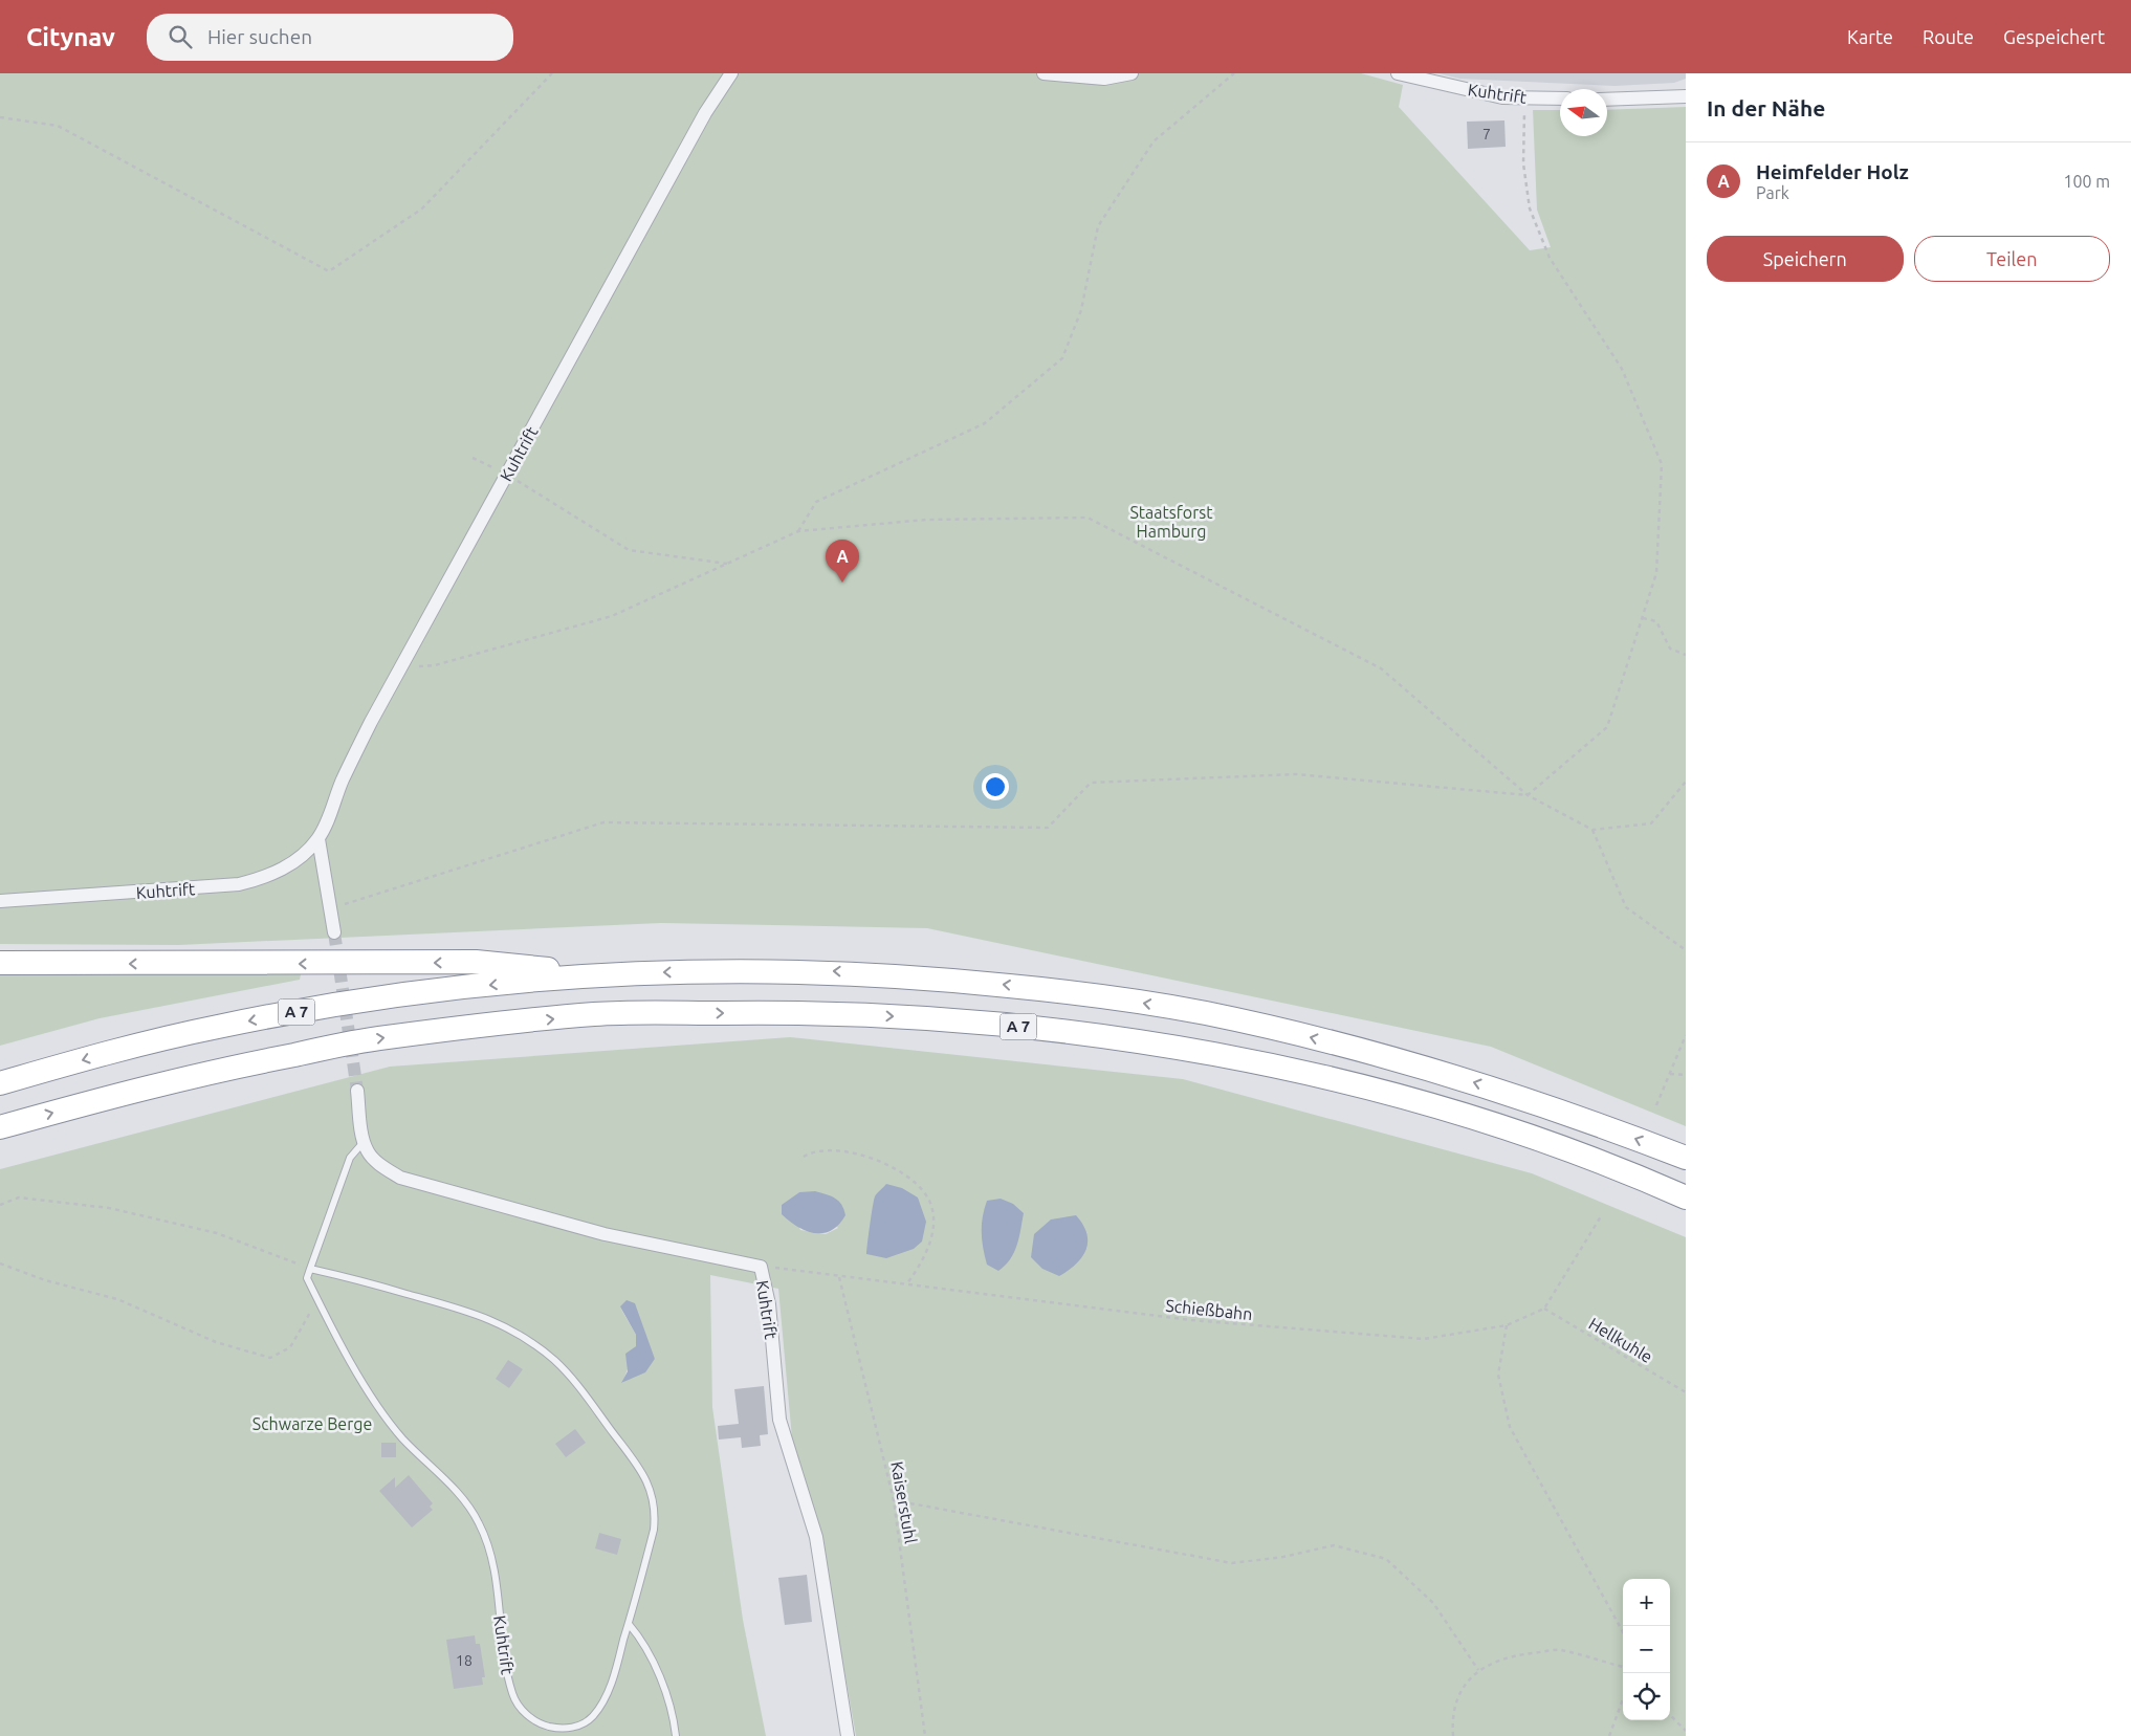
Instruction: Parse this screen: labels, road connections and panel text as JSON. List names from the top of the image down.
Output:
{
  "streets": {
    "highway": ["A 7"],
    "street": ["Kuhtrift"],
    "path": ["Schießbahn", "Hellkuhle", "Kaiserstuhl"]
  },
  "crossings": [
    ["Kuhtrift", "Schießbahn"],
    ["Schießbahn", "Hellkuhle"],
    ["Schießbahn", "Kaiserstuhl"]
  ],
  "parks": ["Staatsforst Hamburg", "Schwarze Berge"],
  "house_numbers": ["7", "18"],
  "north": "left",
  "page": {
    "header": "Citynav",
    "search": "Hier suchen",
    "nav": ["Karte", "Route", "Gespeichert"],
    "heading": "In der Nähe",
    "list": [
      {
        "mark": "A",
        "name": "Heimfelder Holz",
        "note": "Park",
        "value": "100 m"
      }
    ],
    "buttons": ["Speichern", "Teilen"],
    "pins": "A",
    "map_buttons": ["+", "−"]
  }
}
